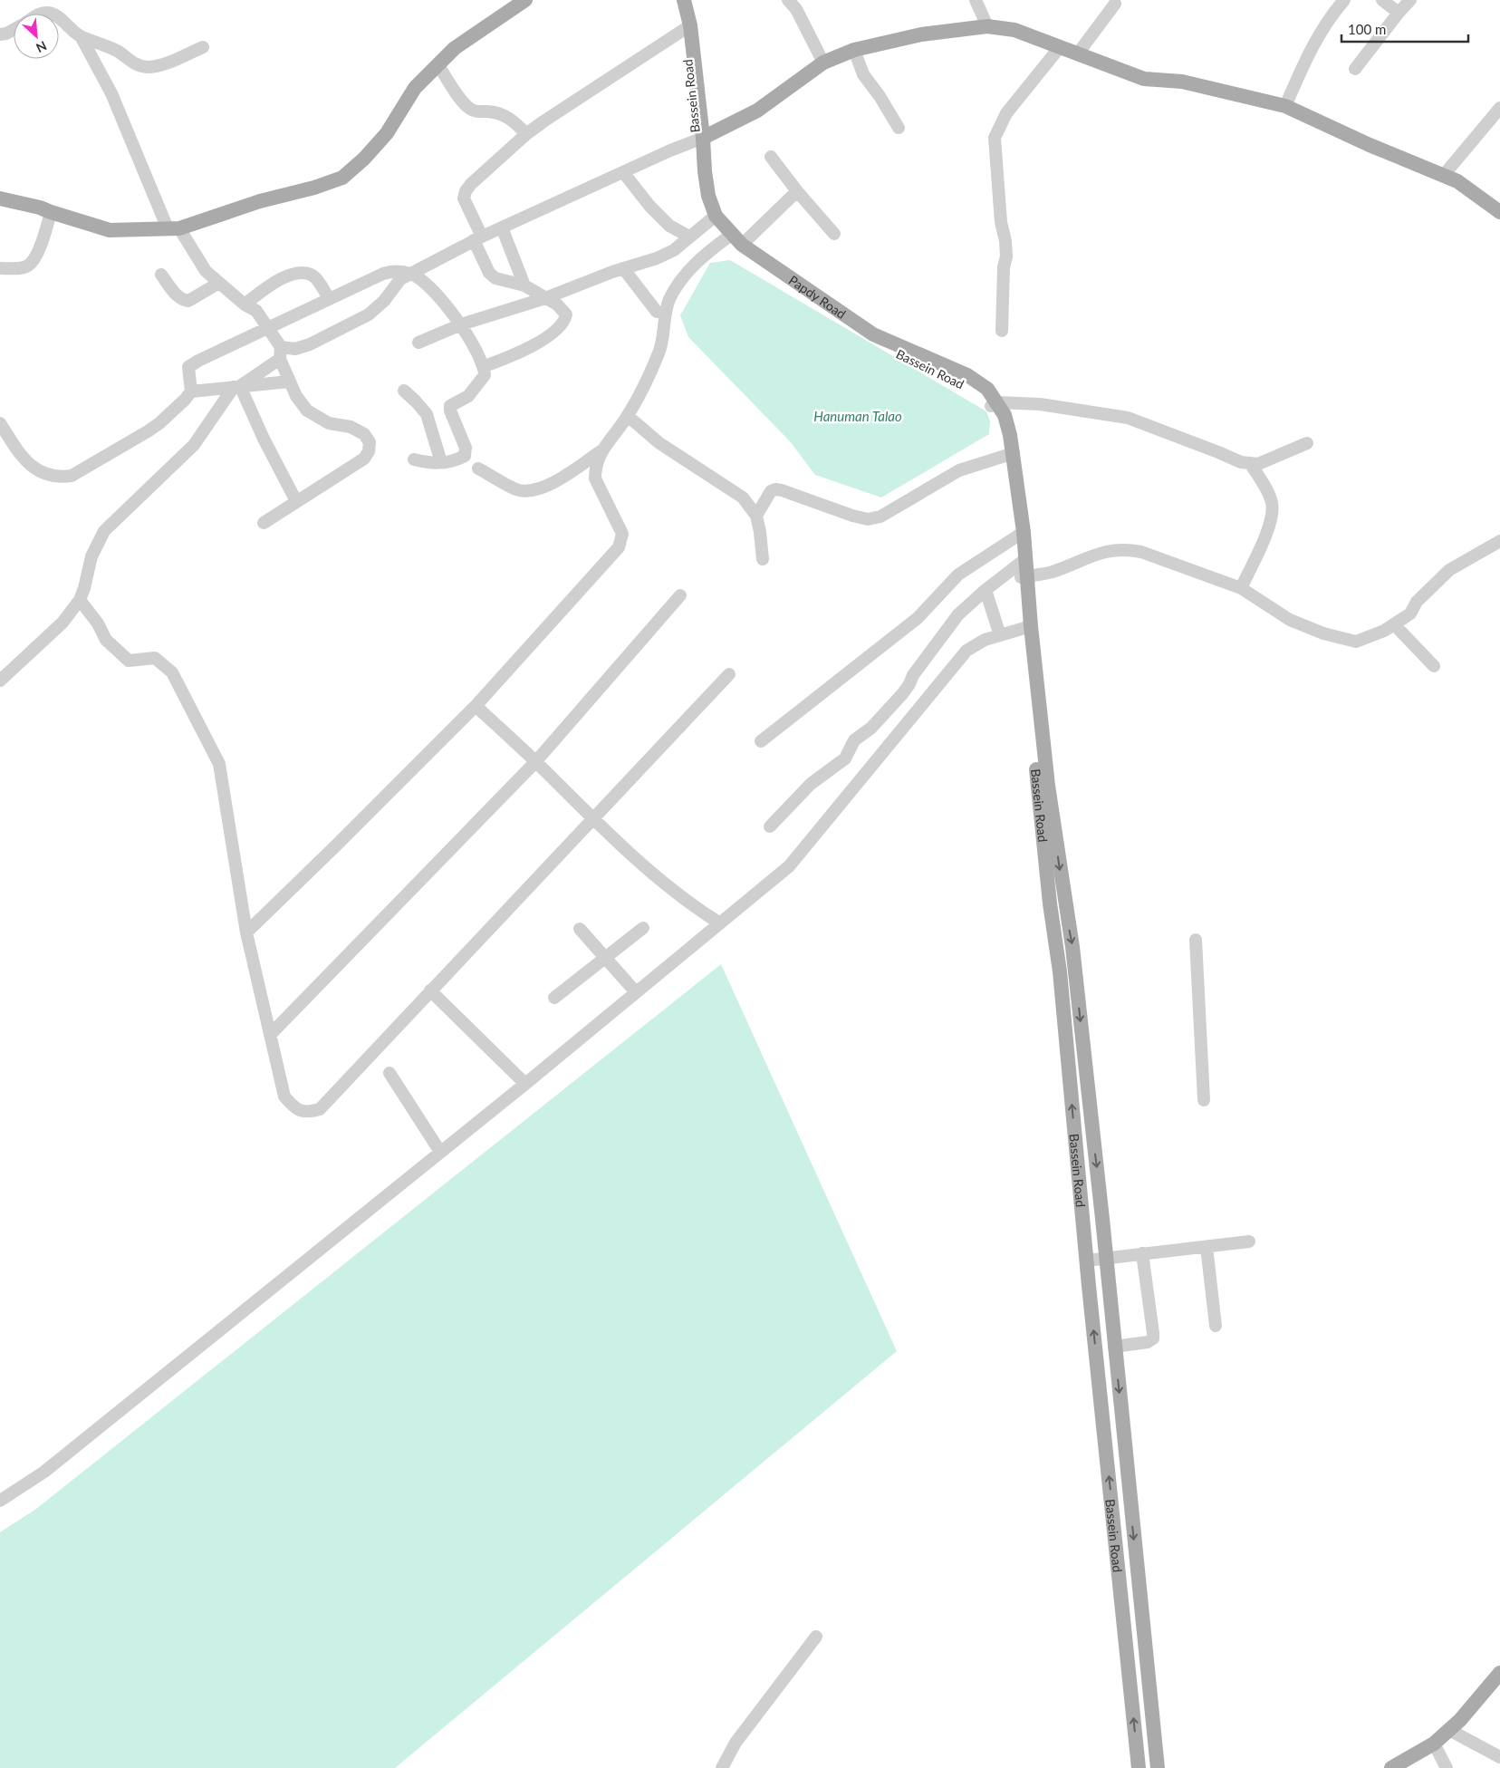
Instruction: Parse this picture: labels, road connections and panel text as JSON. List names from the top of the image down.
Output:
{
  "streets": {
    "main road": ["Bassein Road", "Papdy Road"]
  },
  "crossings": [
    ["Bassein Road", "Papdy Road"]
  ],
  "water": ["Hanuman Talao"],
  "scale_bar": "100 m",
  "north": "bottom right"
}
